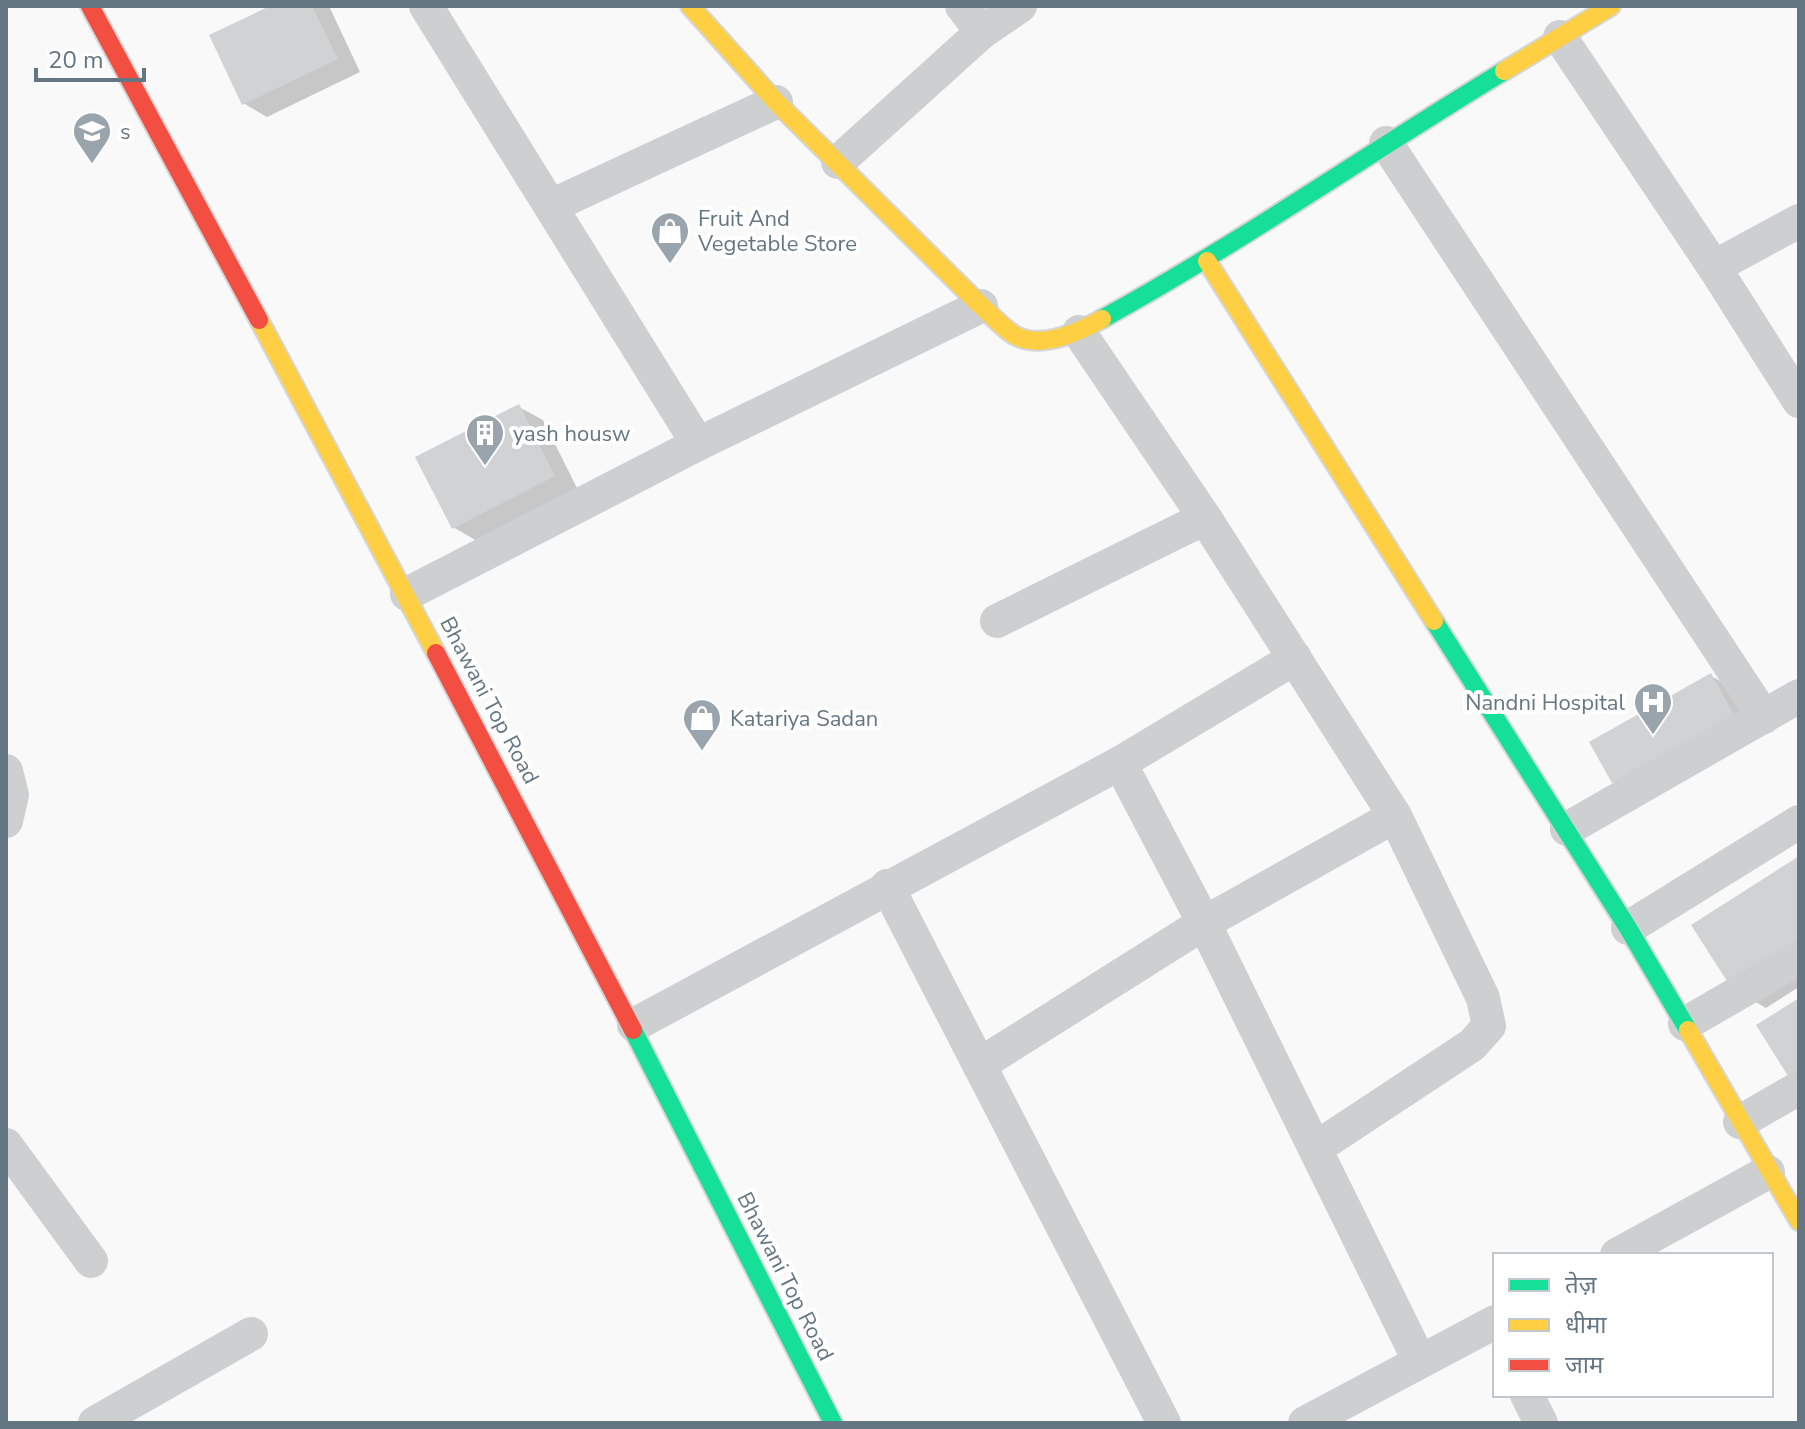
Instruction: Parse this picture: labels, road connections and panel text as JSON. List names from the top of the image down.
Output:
{
  "streets": {
    "street": ["Bhawani Top Road"]
  },
  "places": {
    "school or university": ["s"],
    "shop": ["Fruit And Vegetable Store", "Katariya Sadan"],
    "building": ["yash housw"],
    "hospital": ["Nandni Hospital"]
  },
  "legend": ["तेज़", "धीमा", "जाम"],
  "scale_bar": "20 m"
}
